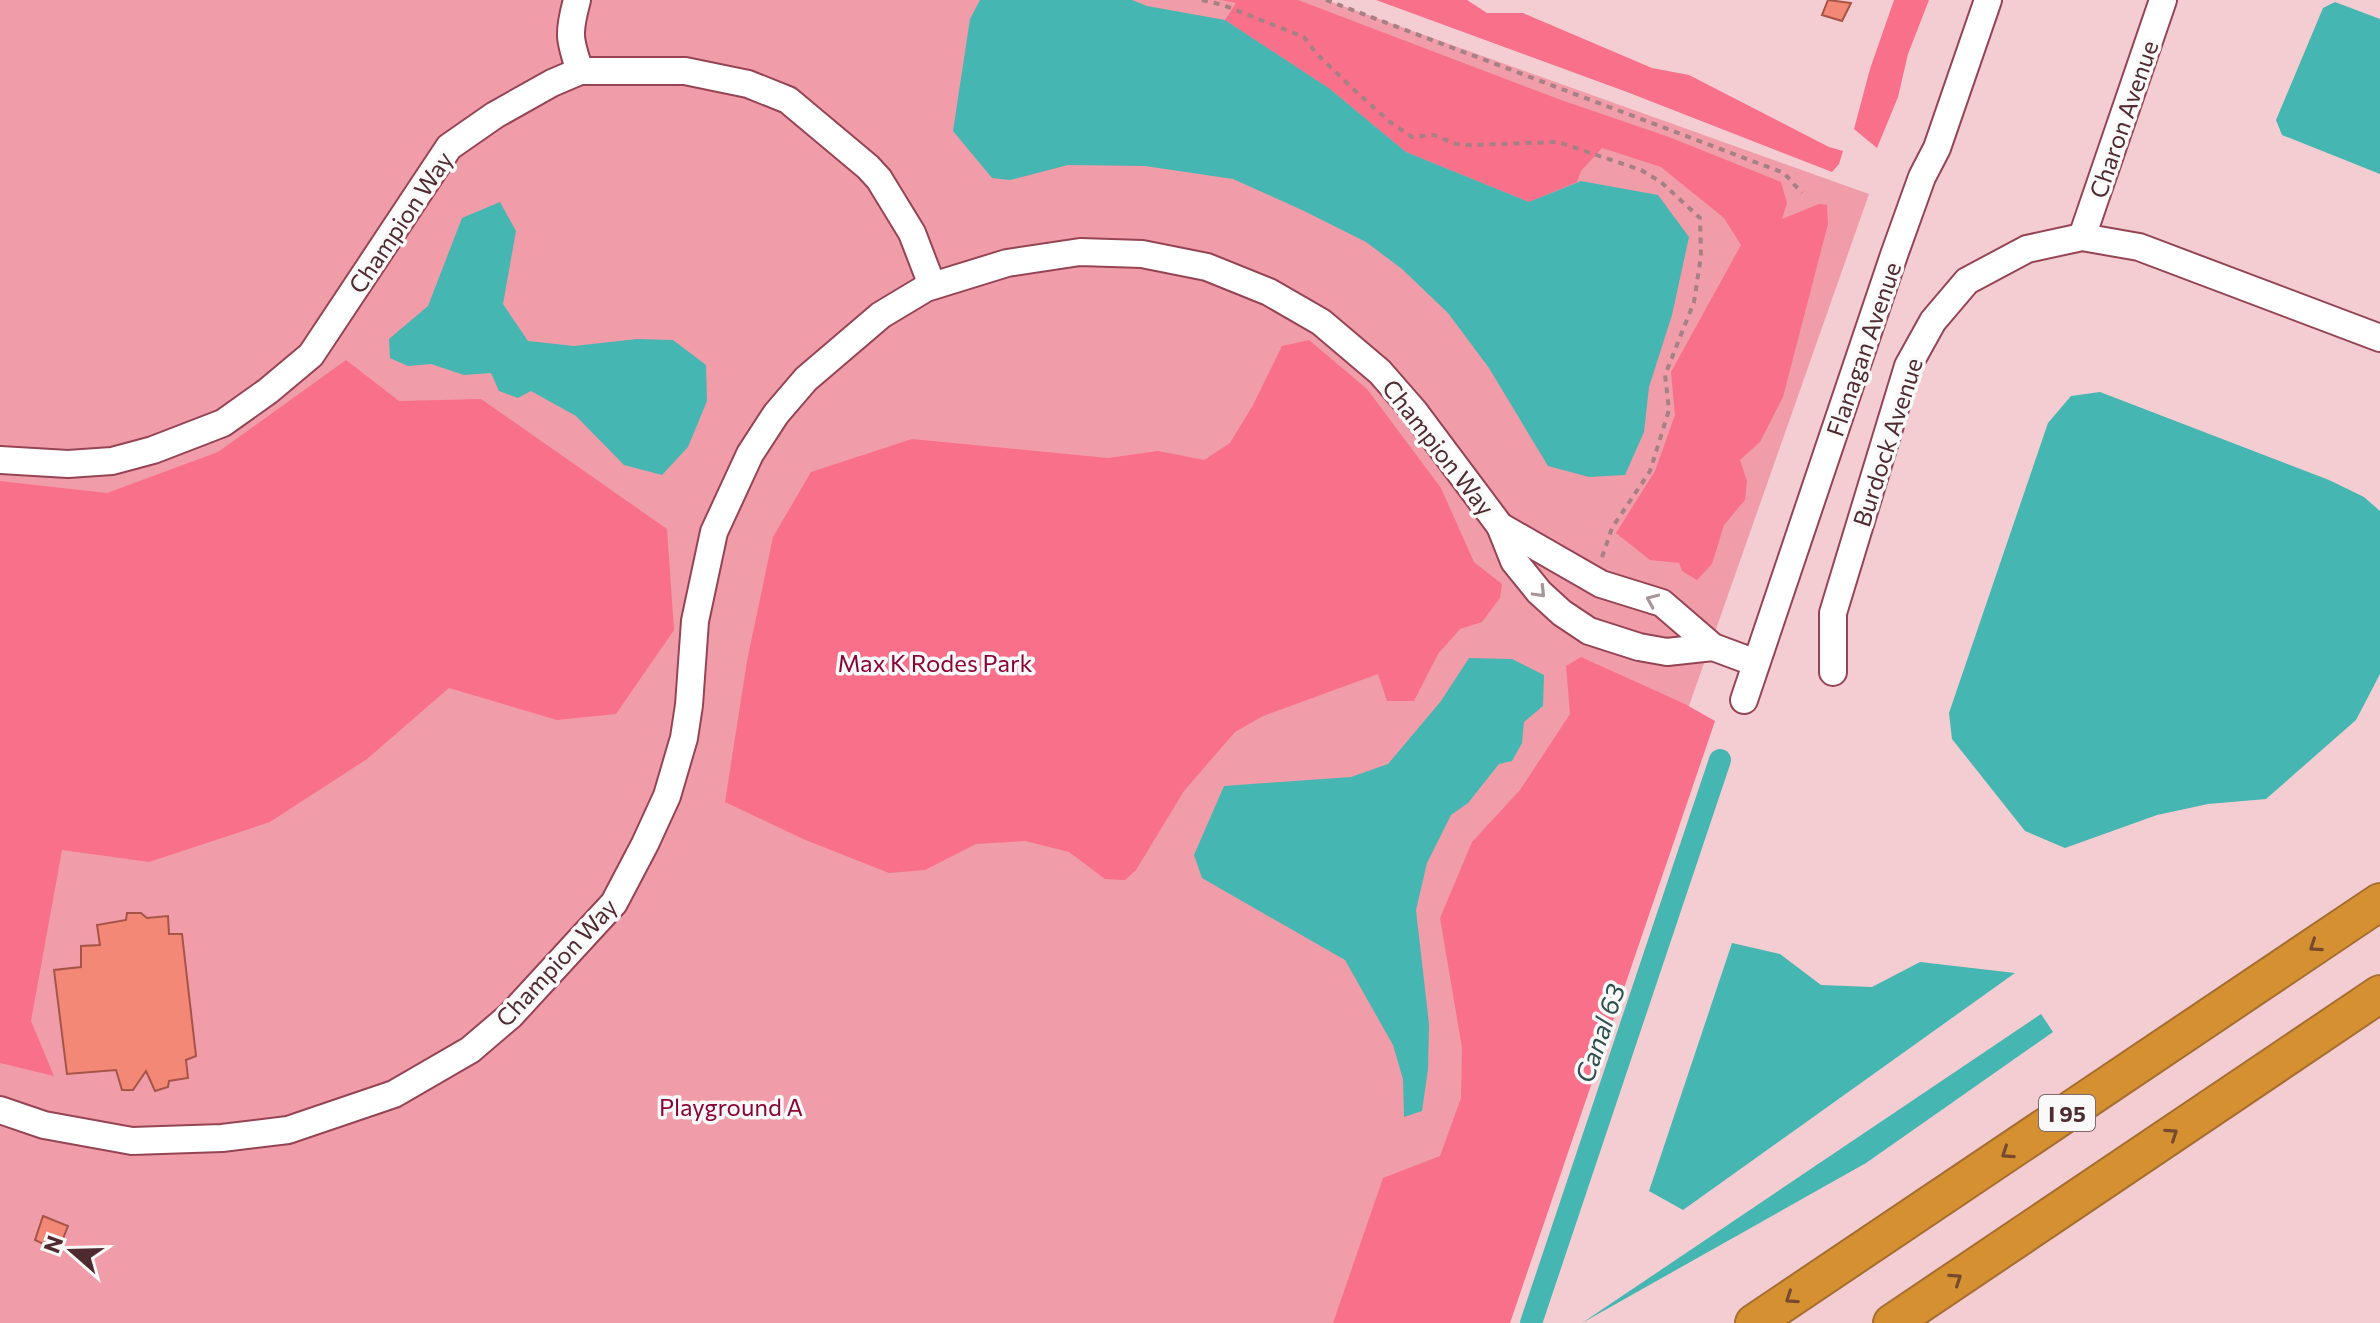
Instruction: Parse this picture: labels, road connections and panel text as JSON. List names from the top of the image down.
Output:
{
  "streets": {
    "highway": ["I 95"],
    "street": [
      "Charon Avenue",
      "Champion Way",
      "Flanagan Avenue",
      "Burdock Avenue"
    ]
  },
  "crossings": [
    ["Charon Avenue", "Burdock Avenue"],
    ["Champion Way", "Flanagan Avenue"]
  ],
  "water": ["Canal 63"],
  "parks": ["Max K Rodes Park", "Playground A"],
  "north": "left"
}
